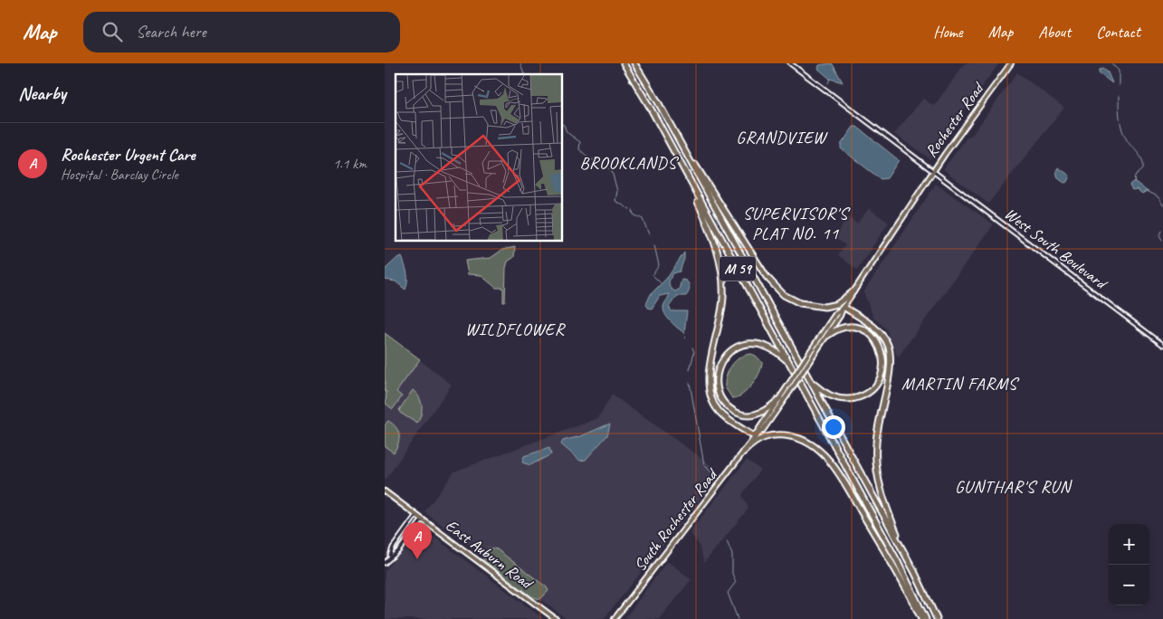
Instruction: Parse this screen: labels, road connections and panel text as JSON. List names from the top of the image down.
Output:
{
  "streets": {
    "highway": ["M 59"],
    "main road": ["Rochester Road", "South Rochester Road", "East Auburn Road"],
    "street": ["West South Boulevard"]
  },
  "crossings": [
    ["Rochester Road", "West South Boulevard"],
    ["Rochester Road", "South Rochester Road"],
    ["West South Boulevard", "South Rochester Road"]
  ],
  "districts": [
    "GRANDVIEW",
    "BROOKLANDS",
    "SUPERVISOR'S PLAT NO. 11",
    "WILDFLOWER",
    "MARTIN FARMS",
    "GUNTHAR'S RUN"
  ],
  "page": {
    "header": "Map",
    "search": "Search here",
    "nav": [
      "Home",
      "Map",
      "About",
      "Contact"
    ],
    "heading": "Nearby",
    "list": [
      {
        "mark": "A",
        "name": "Rochester Urgent Care",
        "note": "Hospital · Barclay Circle",
        "value": "1.1 km"
      }
    ],
    "pins": "A",
    "map_buttons": ["+", "−"]
  }
}
